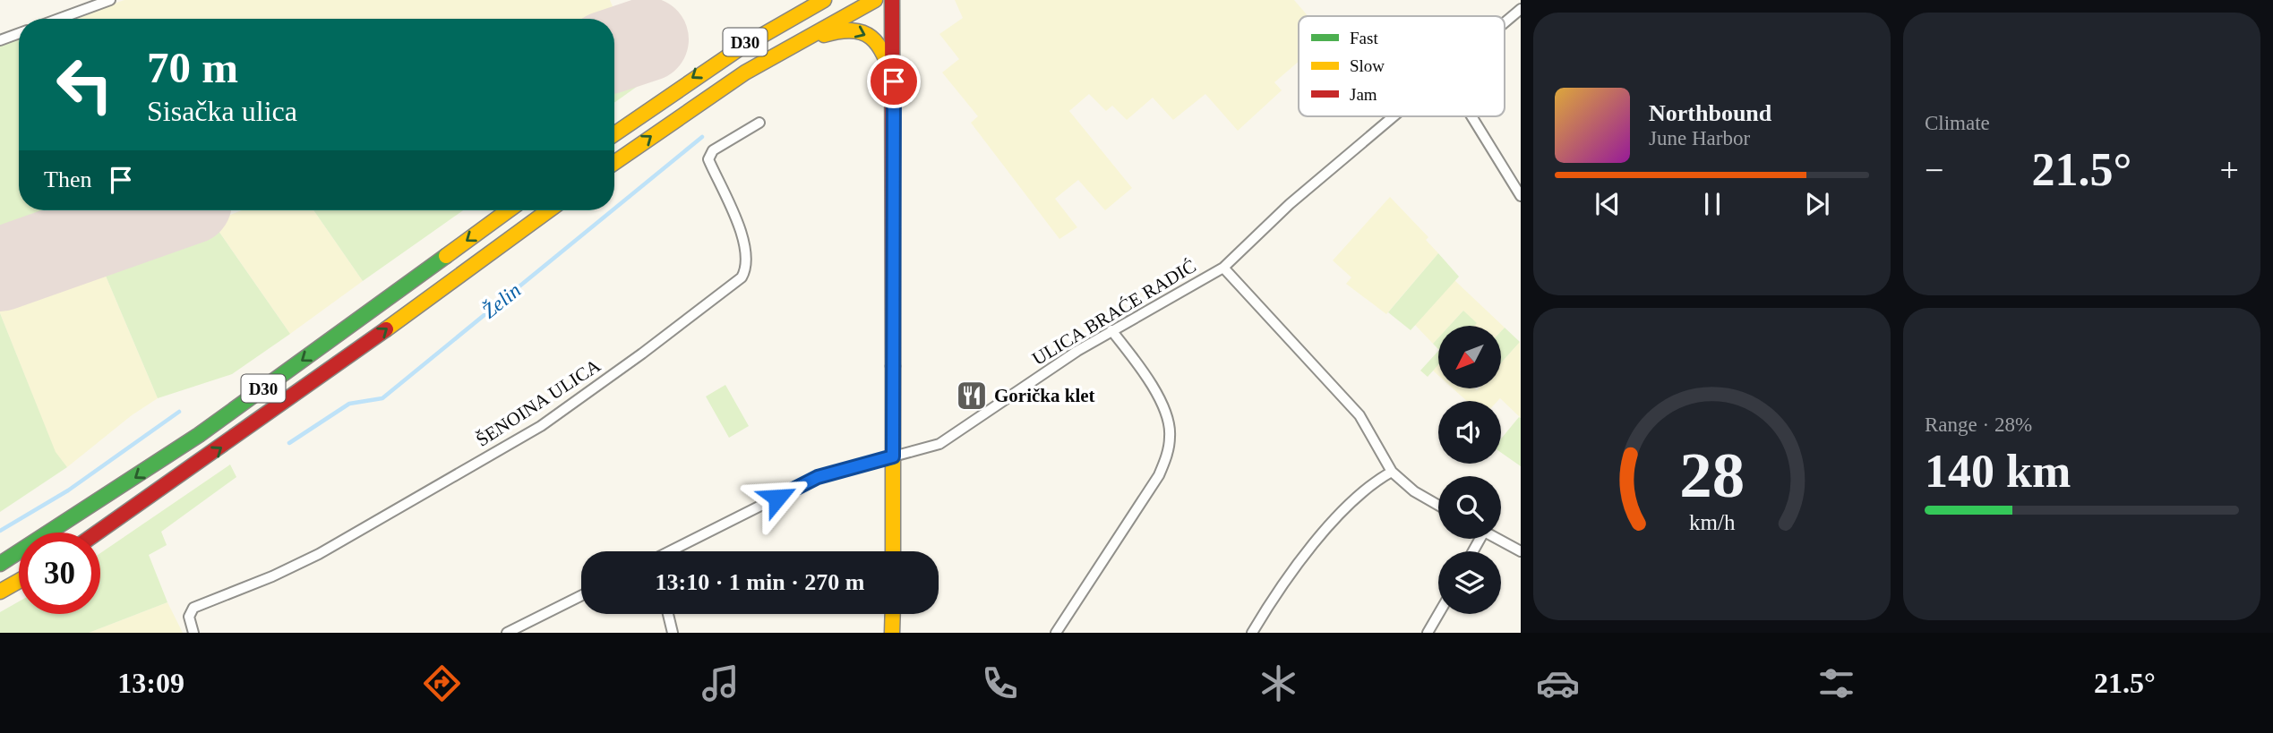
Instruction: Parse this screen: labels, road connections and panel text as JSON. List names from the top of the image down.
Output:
{
  "streets": {
    "main road": ["D30"],
    "street": ["ULICA BRAĆE RADIĆ", "ŠENOINA ULICA"]
  },
  "water": ["Želin"],
  "places": {
    "restaurant": ["Gorička klet"]
  },
  "legend": ["Fast", "Slow", "Jam"],
  "north": "bottom left",
  "page": {
    "tile": [
      "Climate",
      ["Range · 28%", "140 km"]
    ],
    "turn": ["70 m", "Sisačka ulica"],
    "song": ["Northbound", "June Harbor"],
    "heat": ["−", "21.5°", "+"],
    "then": "Then",
    "limit": "30",
    "trip": "13:10 · 1 min · 270 m",
    "tabs": ["13:09", "21.5°"],
    "gauge": ["28", "km/h"]
  }
}
